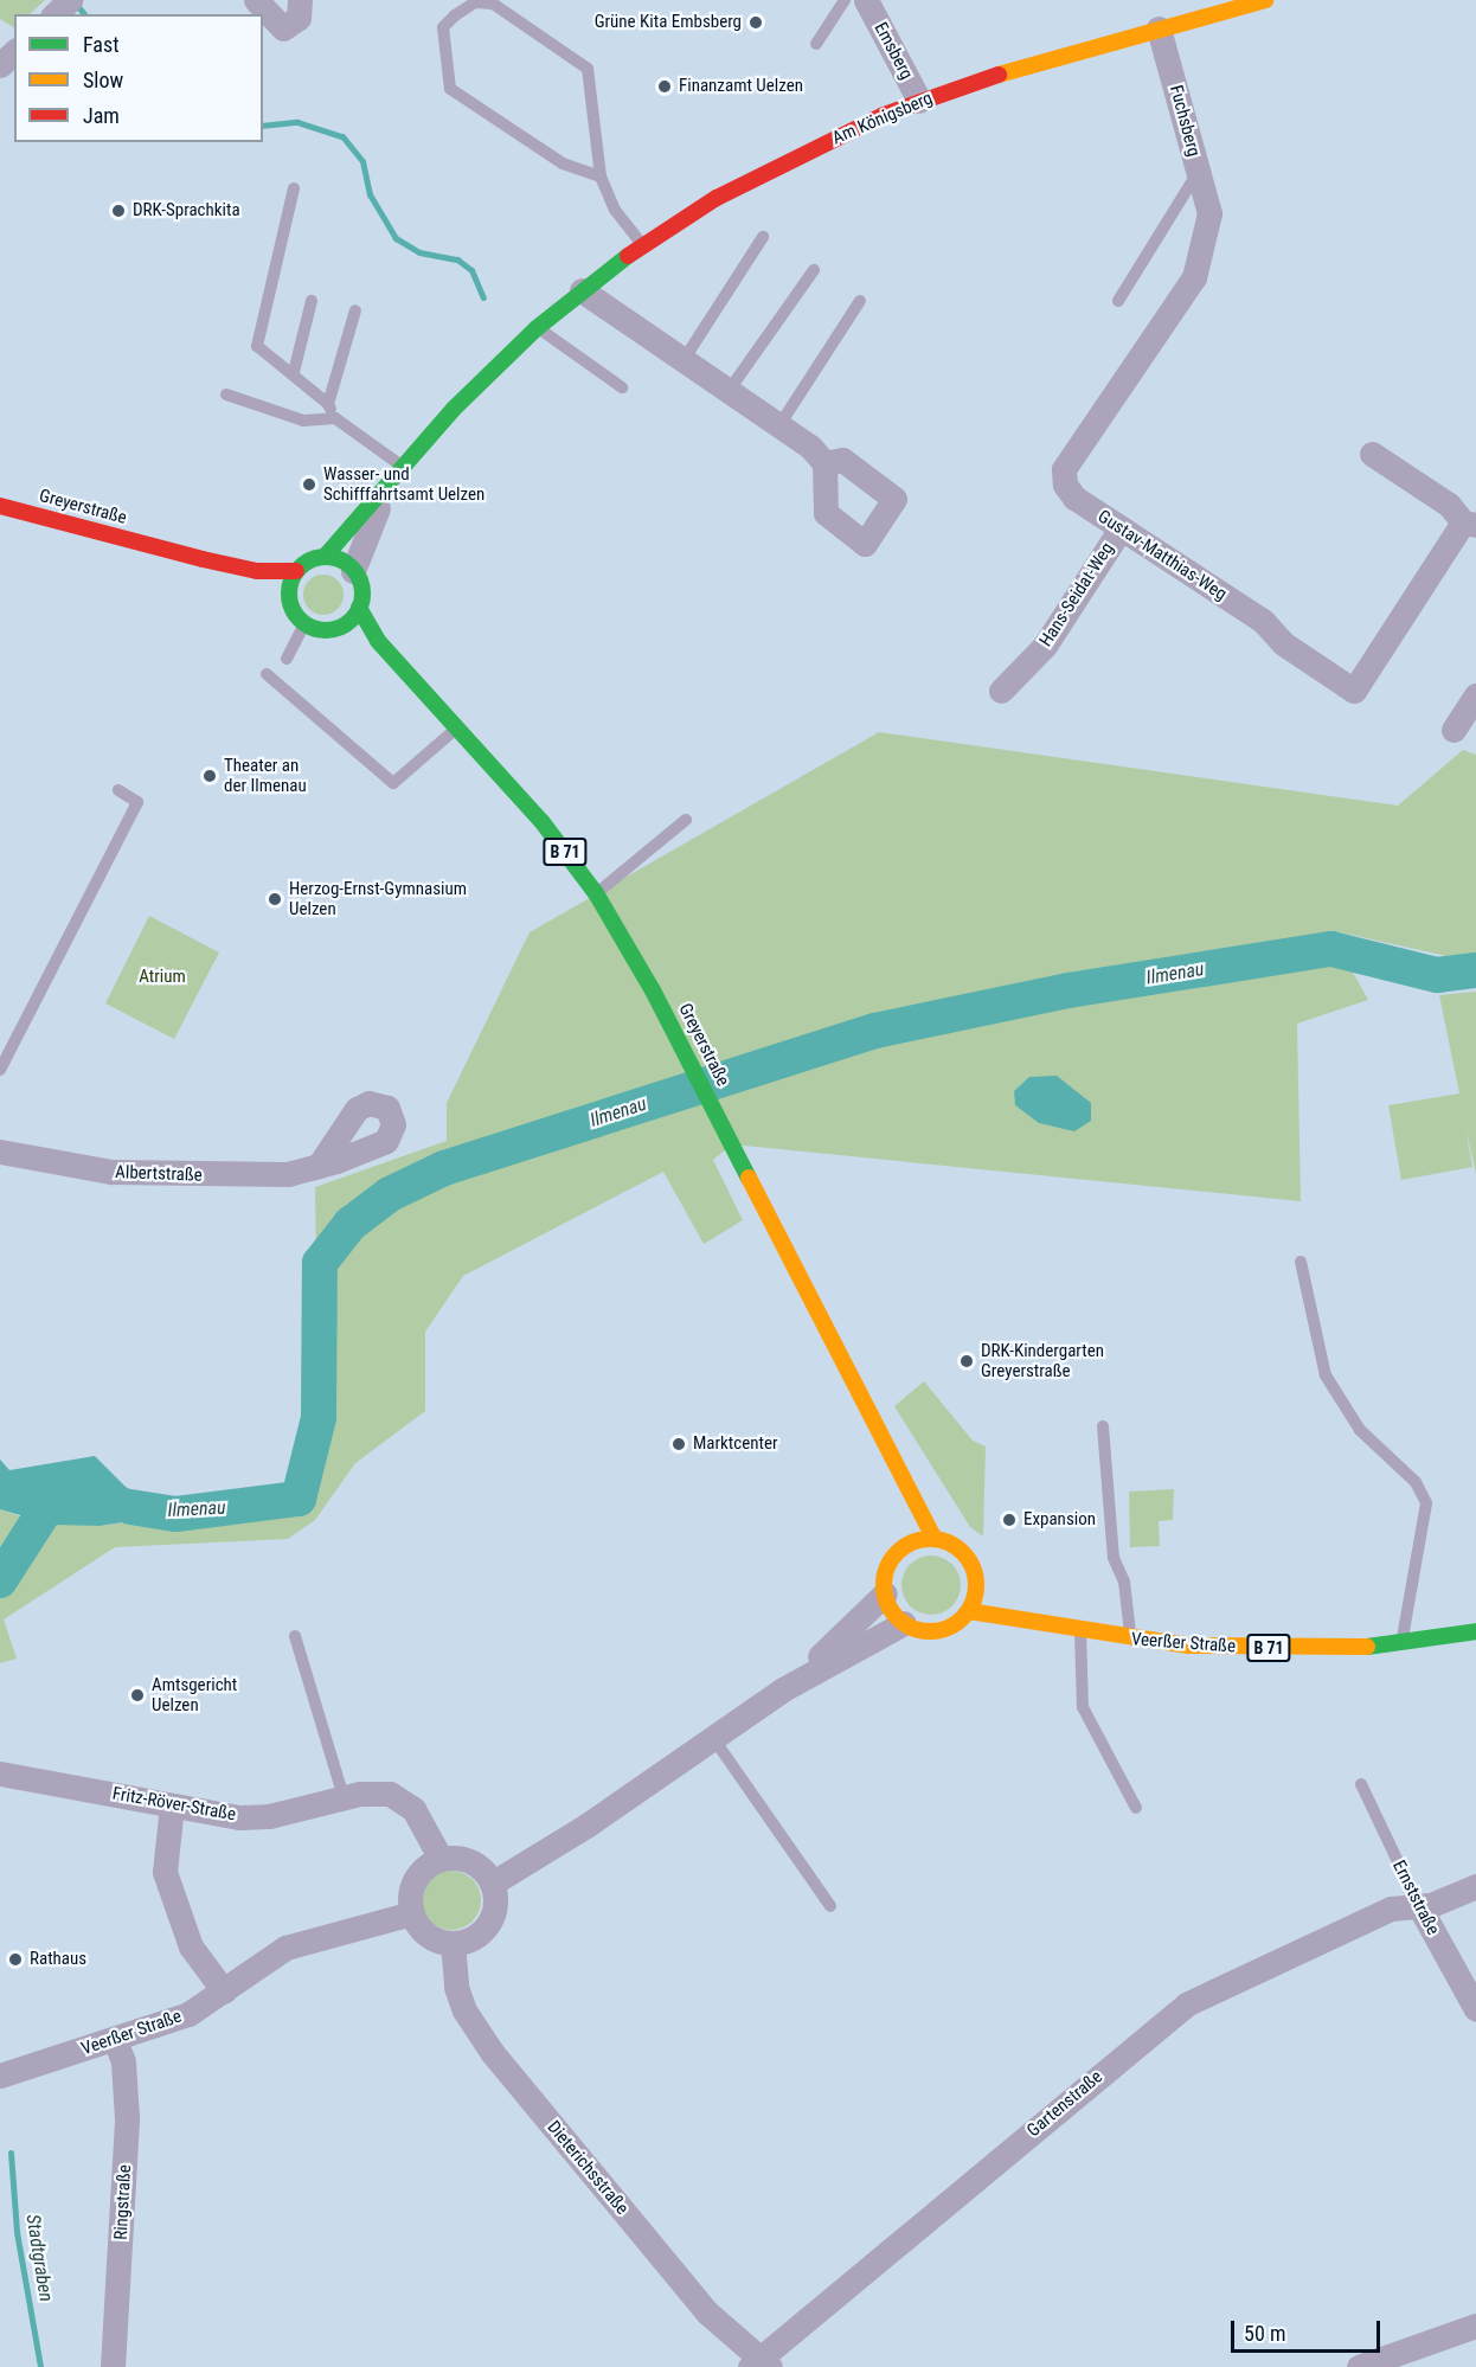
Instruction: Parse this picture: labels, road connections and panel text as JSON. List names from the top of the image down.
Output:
{
  "streets": {
    "main road": [
      "Am Königsberg",
      "Greyerstraße",
      "B 71",
      "Veerßer Straße"
    ],
    "street": [
      "Emsberg",
      "Fuchsberg",
      "Gustav-Matthias-Weg",
      "Hans-Seidat-Weg",
      "Albertstraße",
      "Fritz-Röver-Straße",
      "Ernststraße",
      "Gartenstraße",
      "Dieterichsstraße",
      "Ringstraße"
    ]
  },
  "crossings": [
    ["Emsberg", "Am Königsberg"],
    ["Am Königsberg", "Fuchsberg"],
    ["Am Königsberg", "Greyerstraße"],
    ["Fuchsberg", "Gustav-Matthias-Weg"],
    ["Greyerstraße", "Veerßer Straße"],
    ["Gustav-Matthias-Weg", "Hans-Seidat-Weg"],
    ["Veerßer Straße", "Fritz-Röver-Straße"],
    ["Veerßer Straße", "Dieterichsstraße"],
    ["Veerßer Straße", "Ringstraße"],
    ["Fritz-Röver-Straße", "Dieterichsstraße"],
    ["Ernststraße", "Gartenstraße"],
    ["Gartenstraße", "Dieterichsstraße"]
  ],
  "water": ["Ilmenau", "Stadtgraben"],
  "parks": ["Atrium"],
  "places": [
    "Grüne Kita Embsberg",
    "Finanzamt Uelzen",
    "DRK-Sprachkita",
    "Wasser- und Schifffahrtsamt Uelzen",
    "Theater an der Ilmenau",
    "Herzog-Ernst-Gymnasium Uelzen",
    "DRK-Kindergarten Greyerstraße",
    "Marktcenter",
    "Expansion",
    "Amtsgericht Uelzen",
    "Rathaus"
  ],
  "legend": ["Fast", "Slow", "Jam"],
  "scale_bar": "50 m"
}
